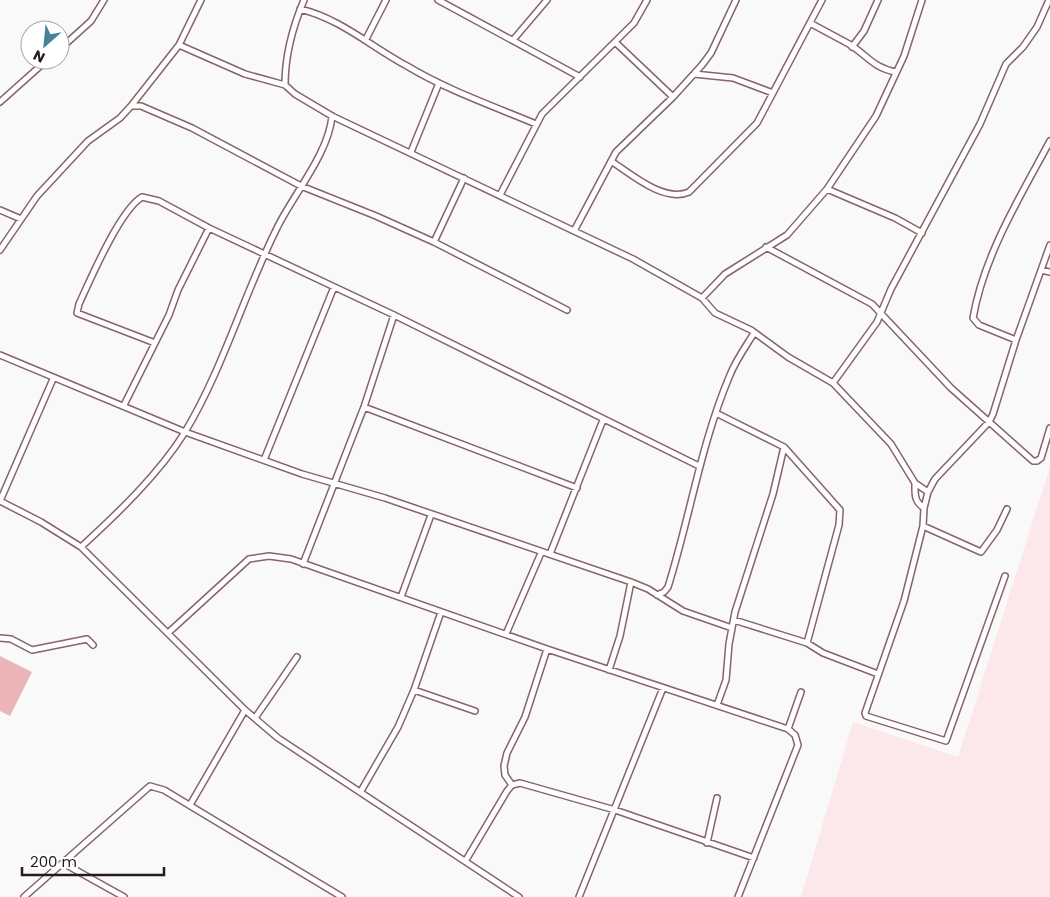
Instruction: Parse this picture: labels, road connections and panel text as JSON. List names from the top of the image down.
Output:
{
  "scale_bar": "200 m",
  "north": "bottom left"
}
